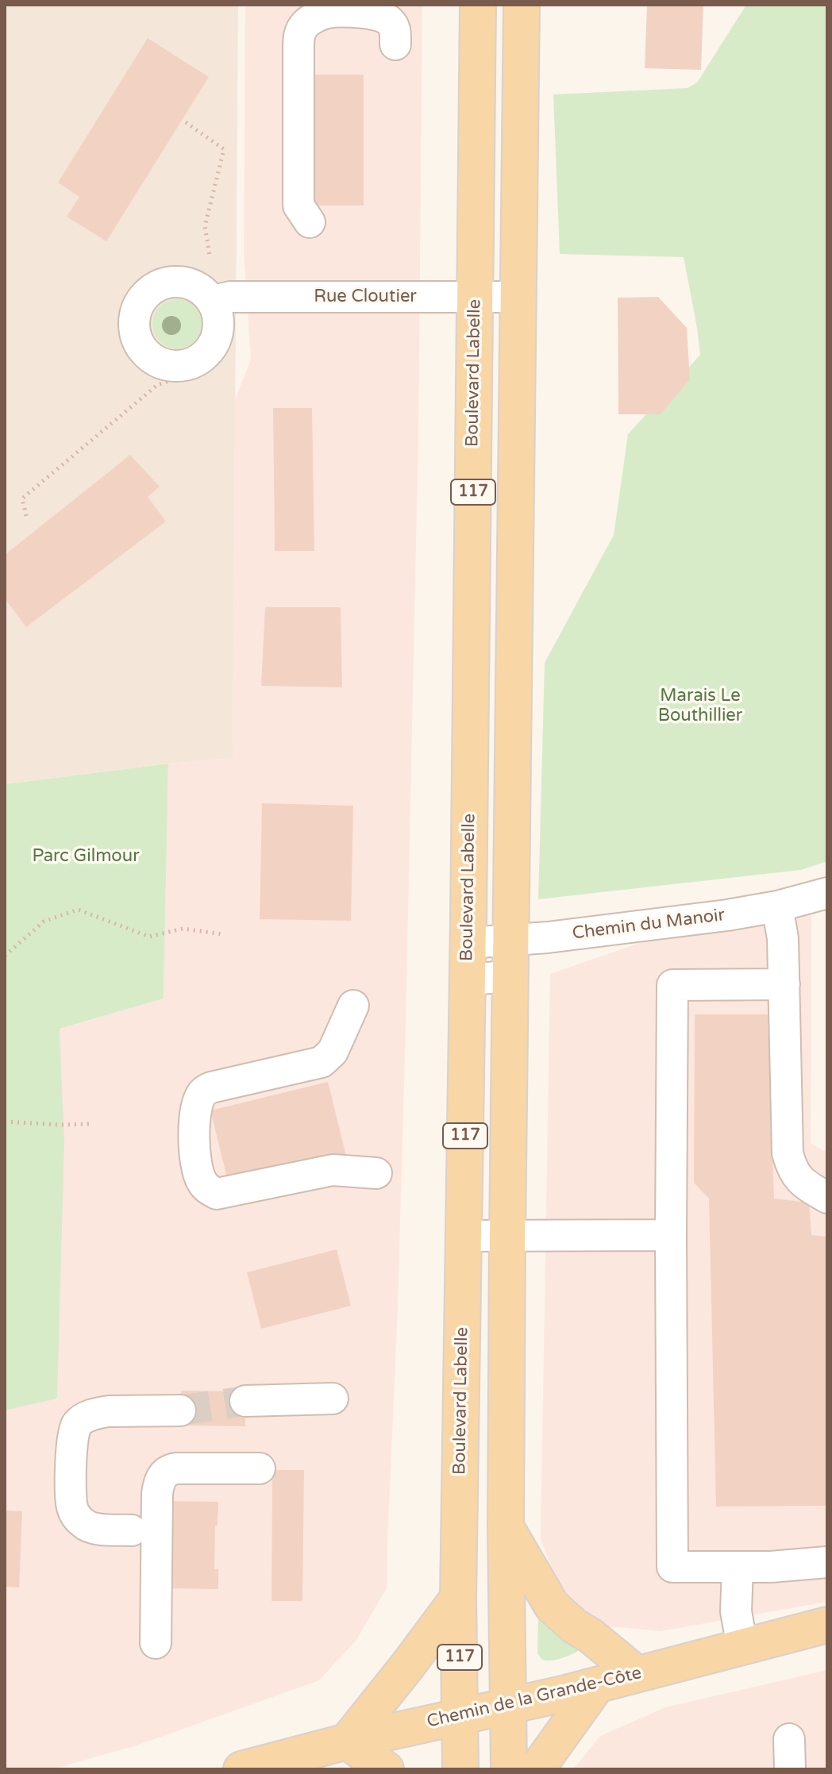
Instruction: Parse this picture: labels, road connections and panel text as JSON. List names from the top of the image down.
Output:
{
  "streets": {
    "main road": ["Boulevard Labelle", "117", "Chemin de la Grande-Côte"],
    "street": ["Rue Cloutier", "Chemin du Manoir"]
  },
  "crossings": [
    ["Rue Cloutier", "Boulevard Labelle"],
    ["Rue Cloutier", "117"],
    ["Boulevard Labelle", "Chemin du Manoir"],
    ["Boulevard Labelle", "Chemin de la Grande-Côte"],
    ["117", "Chemin du Manoir"],
    ["117", "Chemin de la Grande-Côte"]
  ],
  "parks": ["Marais Le Bouthillier", "Parc Gilmour"]
}
